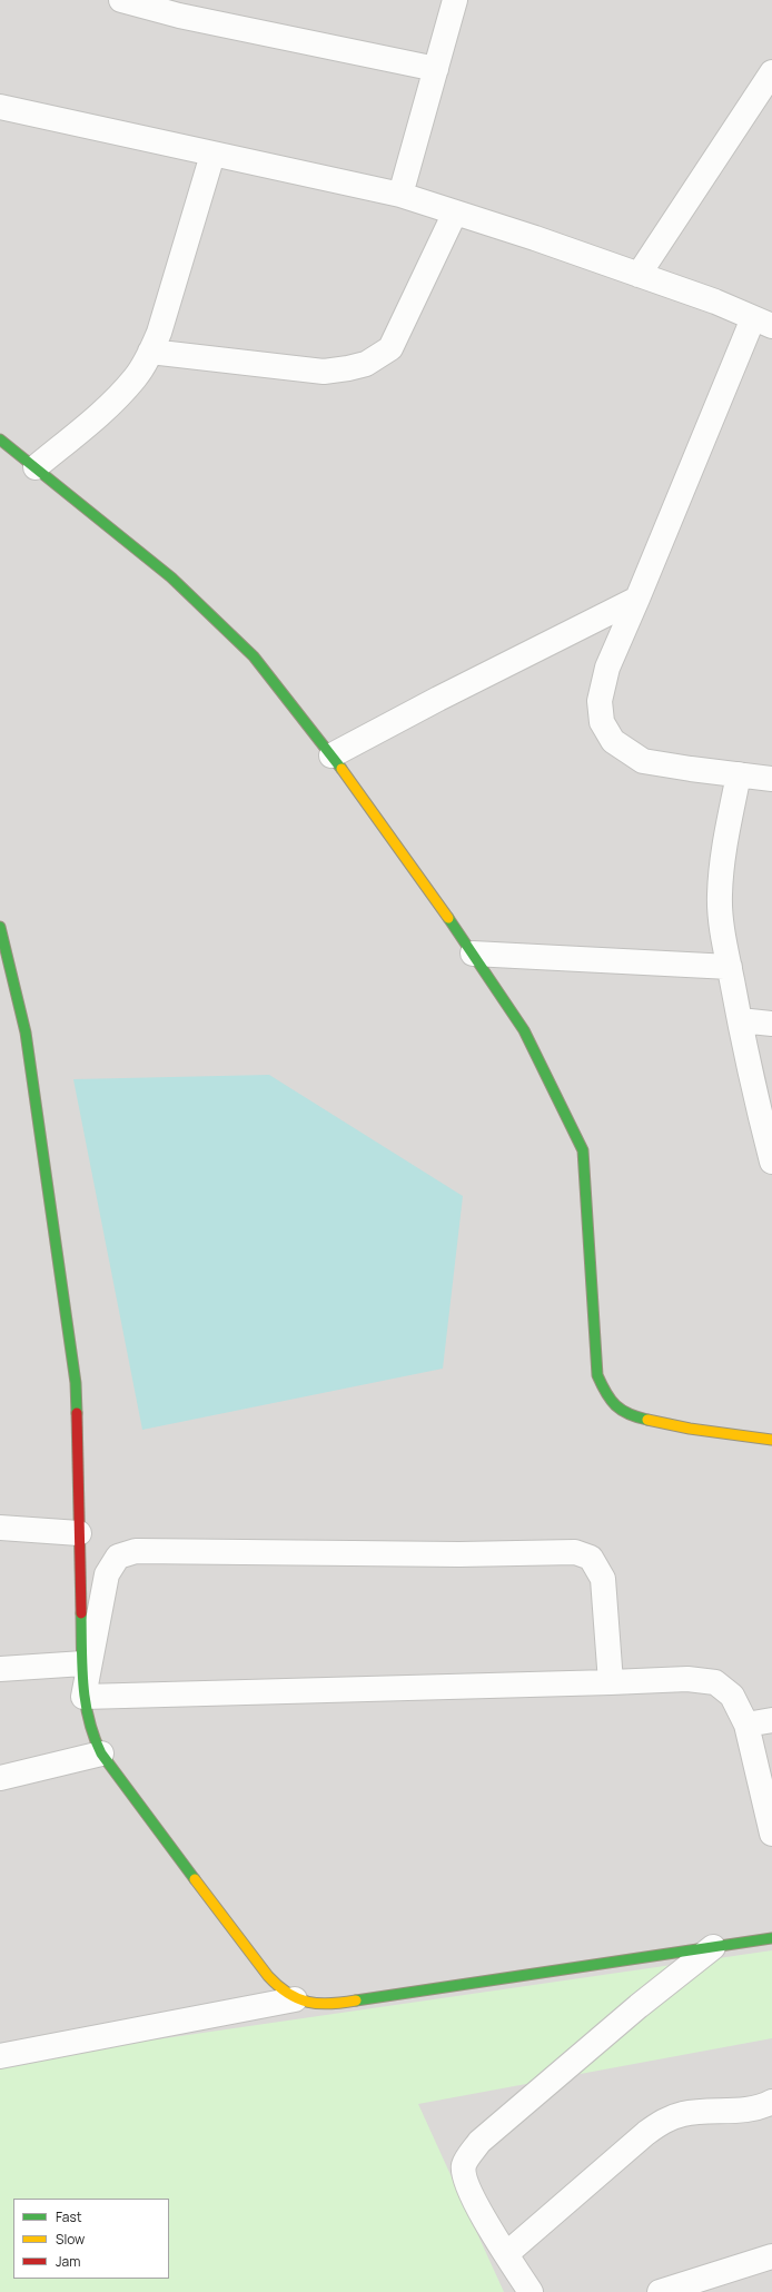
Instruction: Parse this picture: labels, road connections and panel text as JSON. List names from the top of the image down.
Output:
{
  "legend": ["Fast", "Slow", "Jam"]
}
